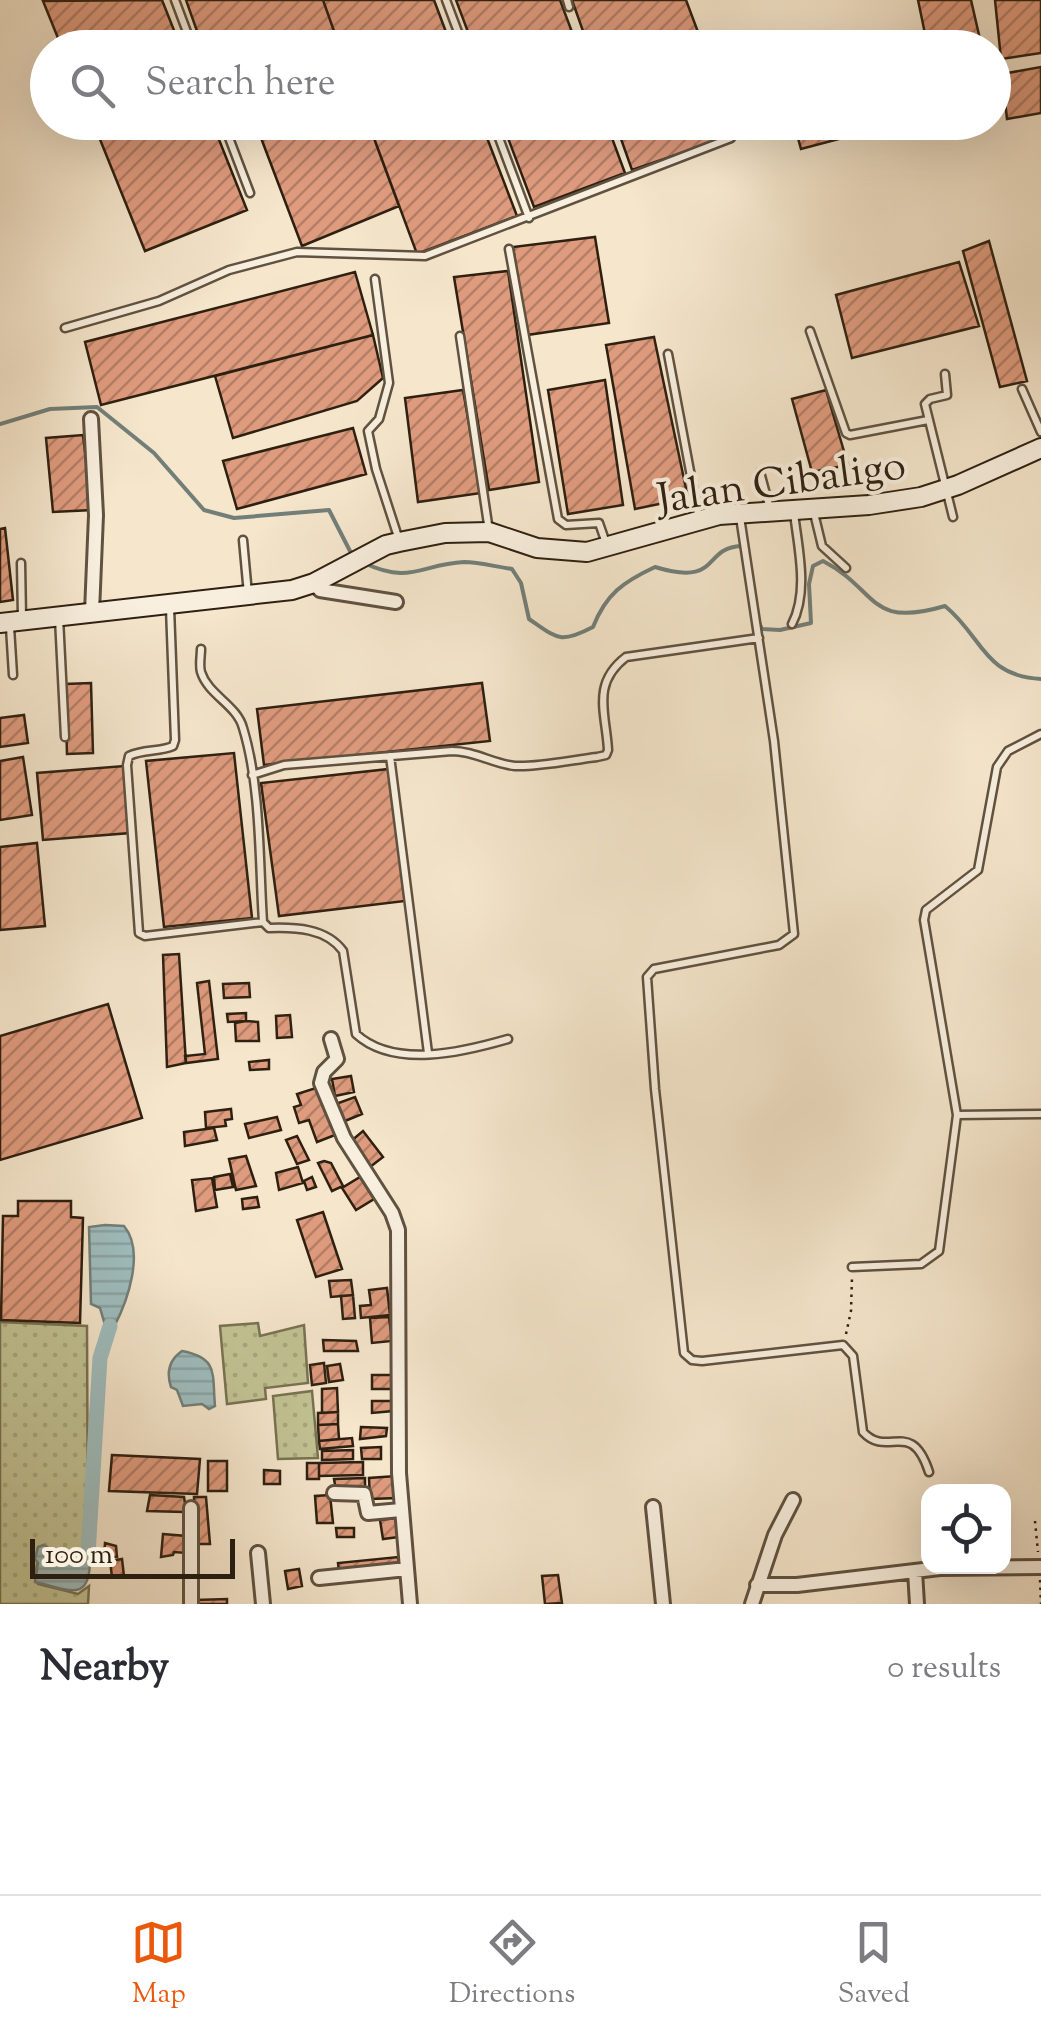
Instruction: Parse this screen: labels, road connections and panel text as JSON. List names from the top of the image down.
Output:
{
  "streets": {
    "main road": ["Jalan Cibaligo"]
  },
  "scale_bar": "100 m",
  "page": {
    "search": "Search here",
    "scale": "100 m",
    "heading": ["Nearby", "0 results"],
    "nav": ["Map", "Directions", "Saved"]
  }
}
